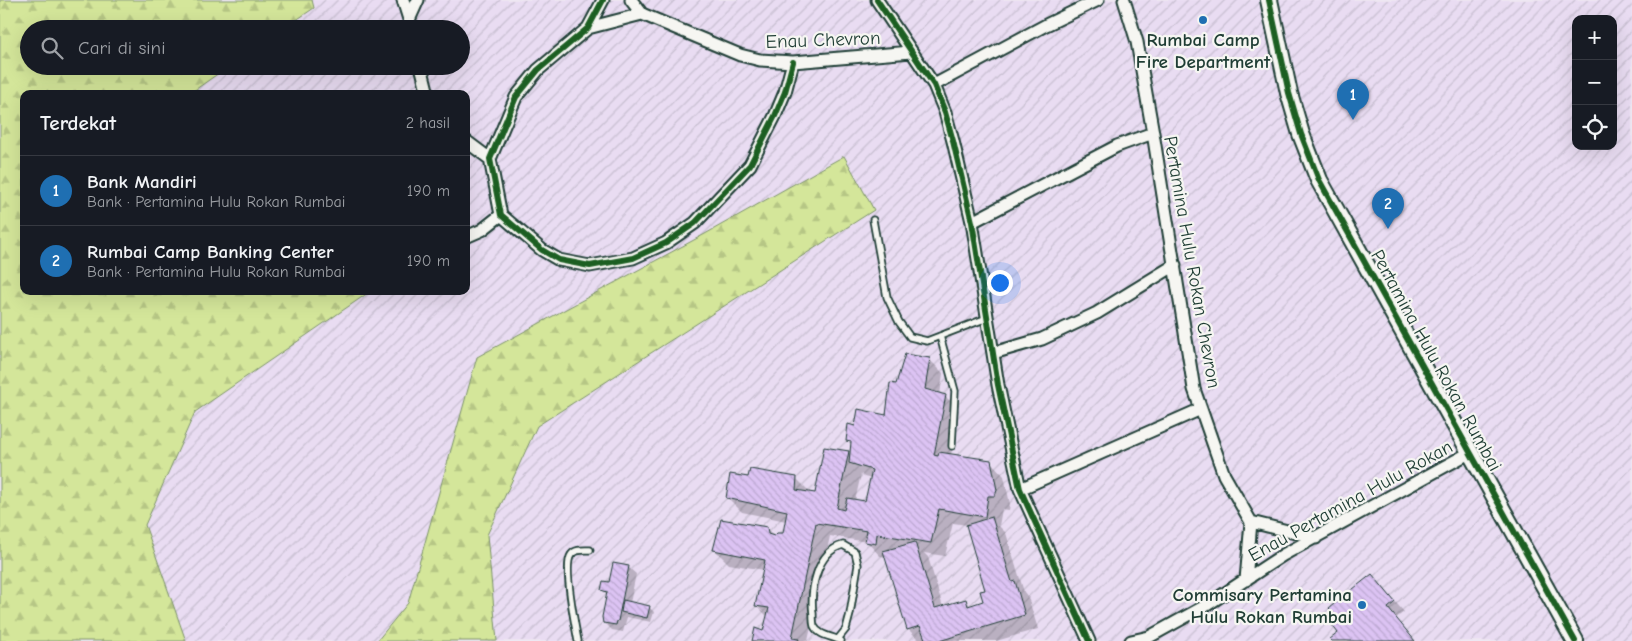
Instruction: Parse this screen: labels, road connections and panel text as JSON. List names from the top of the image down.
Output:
{
  "streets": {
    "street": [
      "Enau Chevron",
      "Pertamina Hulu Rokan Chevron",
      "Pertamina Hulu Rokan Rumbai",
      "Enau Pertamina Hulu Rokan"
    ]
  },
  "crossings": [
    ["Pertamina Hulu Rokan Chevron", "Enau Pertamina Hulu Rokan"],
    ["Pertamina Hulu Rokan Rumbai", "Enau Pertamina Hulu Rokan"]
  ],
  "places": ["Rumbai Camp Fire Department", "Commisary Pertamina Hulu Rokan Rumbai"],
  "page": {
    "map_buttons": ["+", "−"],
    "search": "Cari di sini",
    "pins": ["1", "2"],
    "heading": ["Terdekat", "2 hasil"],
    "list": [
      {
        "mark": "1",
        "name": "Bank Mandiri",
        "note": "Bank · Pertamina Hulu Rokan Rumbai",
        "value": "190 m"
      },
      {
        "mark": "2",
        "name": "Rumbai Camp Banking Center",
        "note": "Bank · Pertamina Hulu Rokan Rumbai",
        "value": "190 m"
      }
    ]
  }
}
